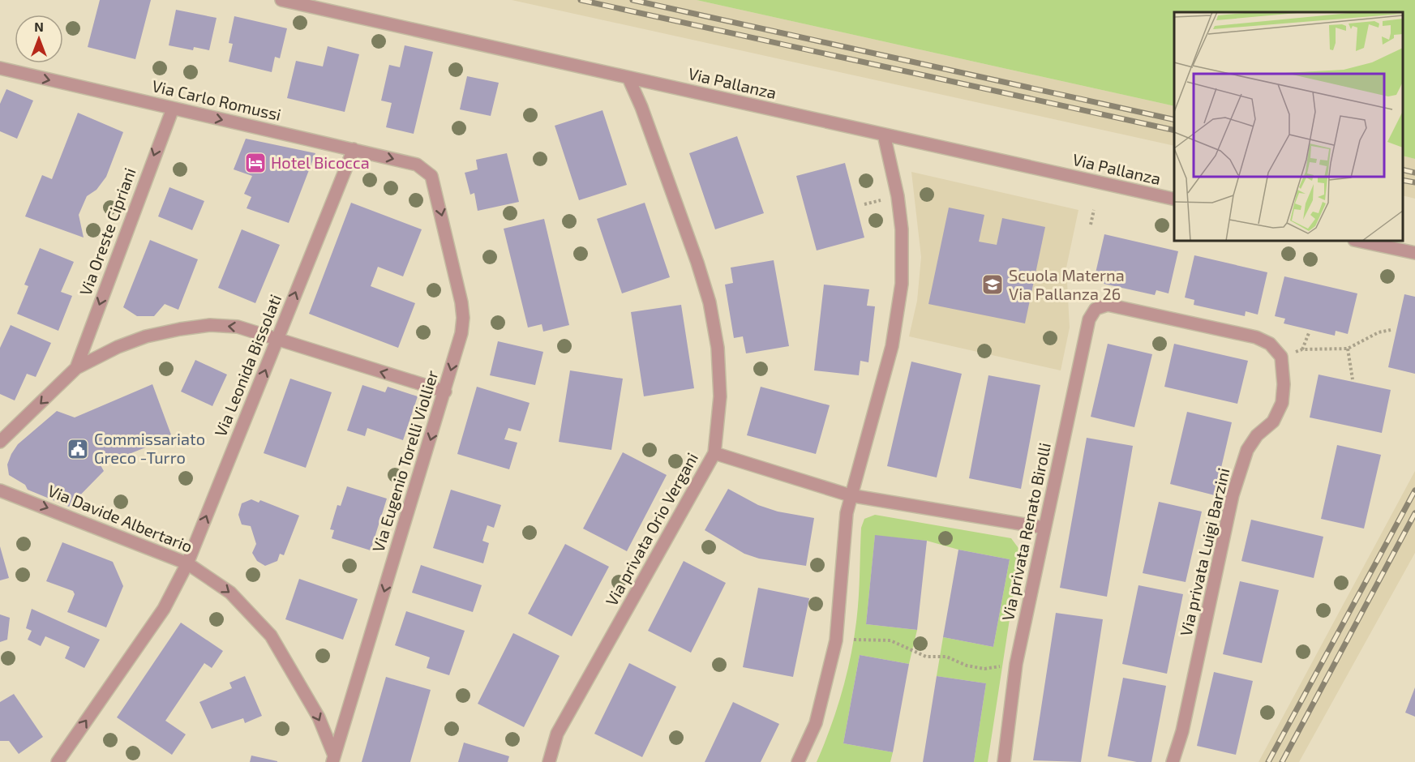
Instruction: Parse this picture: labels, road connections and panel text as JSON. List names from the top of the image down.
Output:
{
  "streets": {
    "street": [
      "Via Pallanza",
      "Via Carlo Romussi",
      "Via Oreste Cipriani",
      "Via Leonida Bissolati",
      "Via Eugenio Torelli Viollier",
      "Via Davide Albertario",
      "Via privata Orio Vergani",
      "Via privata Renato Birolli",
      "Via privata Luigi Barzini"
    ]
  },
  "crossings": [
    ["Via Pallanza", "Via privata Orio Vergani"],
    ["Via Carlo Romussi", "Via Oreste Cipriani"],
    ["Via Carlo Romussi", "Via Leonida Bissolati"],
    ["Via Carlo Romussi", "Via Eugenio Torelli Viollier"],
    ["Via Leonida Bissolati", "Via Davide Albertario"],
    ["Via Eugenio Torelli Viollier", "Via Davide Albertario"],
    ["Via privata Renato Birolli", "Via privata Luigi Barzini"]
  ],
  "one_way": [
    "Via Carlo Romussi",
    "Via Oreste Cipriani",
    "Via Leonida Bissolati",
    "Via Eugenio Torelli Viollier",
    "Via Davide Albertario"
  ],
  "places": {
    "hotel": ["Hotel Bicocca"],
    "school or university": ["Scuola Materna Via Pallanza 26"],
    "public building": ["Commissariato Greco -Turro"]
  },
  "north": "top"
}
